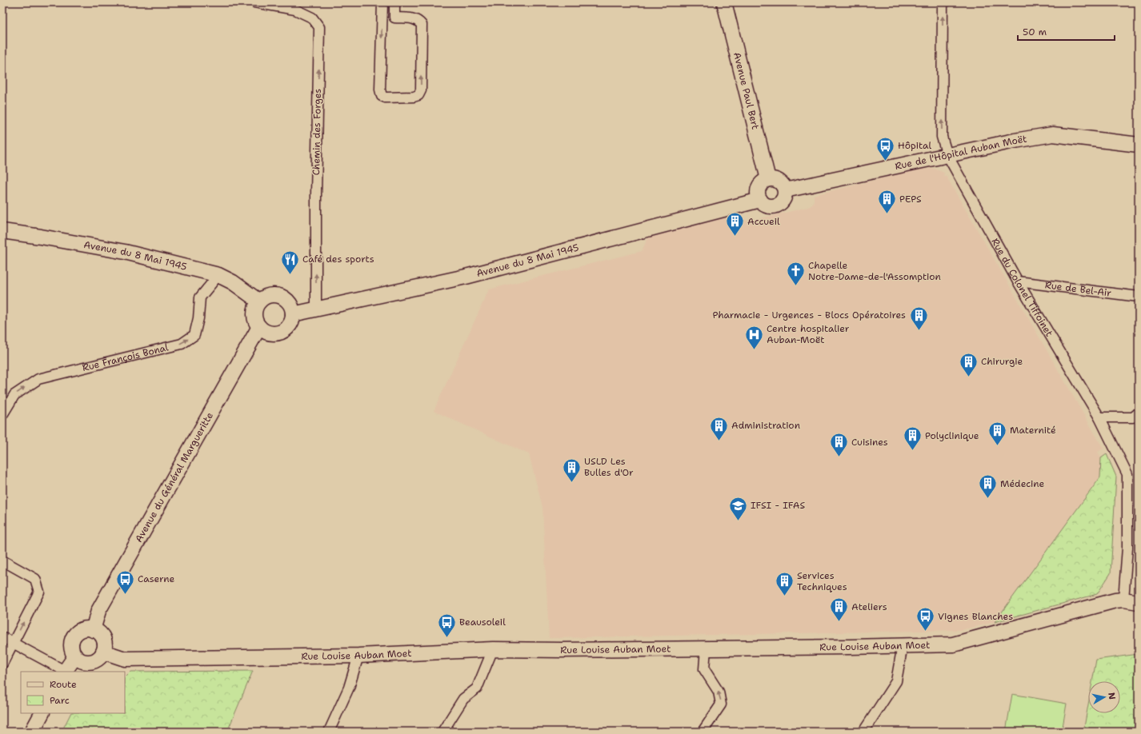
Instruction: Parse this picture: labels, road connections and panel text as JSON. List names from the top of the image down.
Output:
{
  "streets": {
    "street": [
      "Avenue Paul Bert",
      "Chemin des Forges",
      "Rue de l'Hôpital Auban Moët",
      "Avenue du 8 Mai 1945",
      "Rue du Colonel Tiffoinet",
      "Rue de Bel-Air",
      "Rue François Bonal",
      "Avenue du Général Margueritte",
      "Rue Louise Auban Moet"
    ]
  },
  "crossings": [
    ["Avenue Paul Bert", "Rue de l'Hôpital Auban Moët"],
    ["Avenue Paul Bert", "Avenue du 8 Mai 1945"],
    ["Chemin des Forges", "Avenue du 8 Mai 1945"],
    ["Rue de l'Hôpital Auban Moët", "Avenue du 8 Mai 1945"],
    ["Rue de l'Hôpital Auban Moët", "Rue du Colonel Tiffoinet"],
    ["Avenue du 8 Mai 1945", "Rue François Bonal"],
    ["Avenue du 8 Mai 1945", "Avenue du Général Margueritte"],
    ["Rue du Colonel Tiffoinet", "Rue de Bel-Air"],
    ["Rue du Colonel Tiffoinet", "Rue Louise Auban Moet"],
    ["Avenue du Général Margueritte", "Rue Louise Auban Moet"]
  ],
  "one_way": ["Chemin des Forges", "Rue François Bonal"],
  "places": {
    "bus stop": [
      "Hôpital",
      "Caserne",
      "Vignes Blanches",
      "Beausoleil"
    ],
    "building": [
      "PEPS",
      "Accueil",
      "Pharmacie - Urgences - Blocs Opératoires",
      "Chirurgie",
      "Administration",
      "Maternité",
      "Polyclinique",
      "Cuisines",
      "USLD Les Bulles d'Or",
      "Médecine",
      "Services Techniques",
      "Ateliers"
    ],
    "restaurant": ["Café des sports"],
    "church": ["Chapelle Notre-Dame-de-l'Assomption"],
    "hospital": ["Centre hospitalier Auban-Moët"],
    "school or university": ["IFSI - IFAS"]
  },
  "legend": ["Route", "Parc"],
  "scale_bar": "50 m",
  "north": "right"
}
